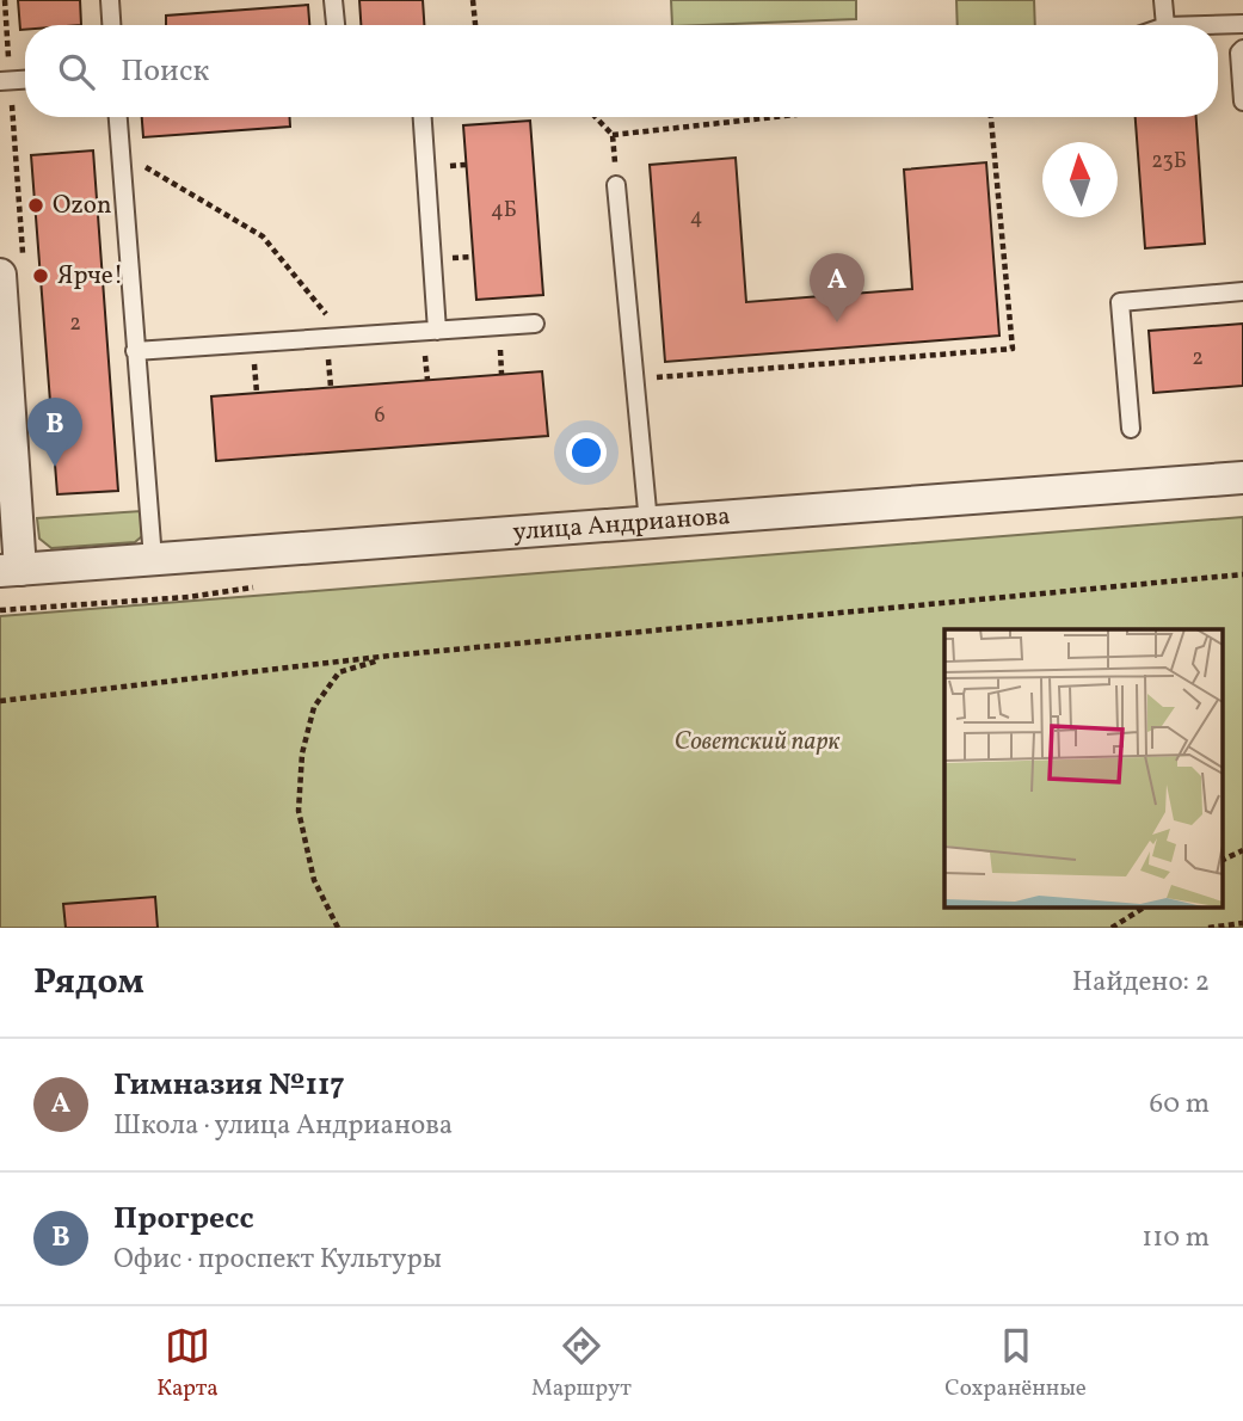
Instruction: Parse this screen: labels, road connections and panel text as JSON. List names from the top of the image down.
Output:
{
  "streets": {
    "street": ["улица Андрианова"]
  },
  "parks": ["Советский парк"],
  "places": ["Ozon", "Ярче!"],
  "house_numbers": [
    "23Б",
    "4Б",
    "4",
    "2",
    "2",
    "6"
  ],
  "north": "top",
  "page": {
    "search": "Поиск",
    "pins": ["A", "B"],
    "heading": ["Рядом", "Найдено: 2"],
    "list": [
      {
        "mark": "A",
        "name": "Гимназия №117",
        "note": "Школа · улица Андрианова",
        "value": "60 m"
      },
      {
        "mark": "B",
        "name": "Прогресс",
        "note": "Офис · проспект Культуры",
        "value": "110 m"
      }
    ],
    "nav": ["Карта", "Маршрут", "Сохранённые"]
  }
}
